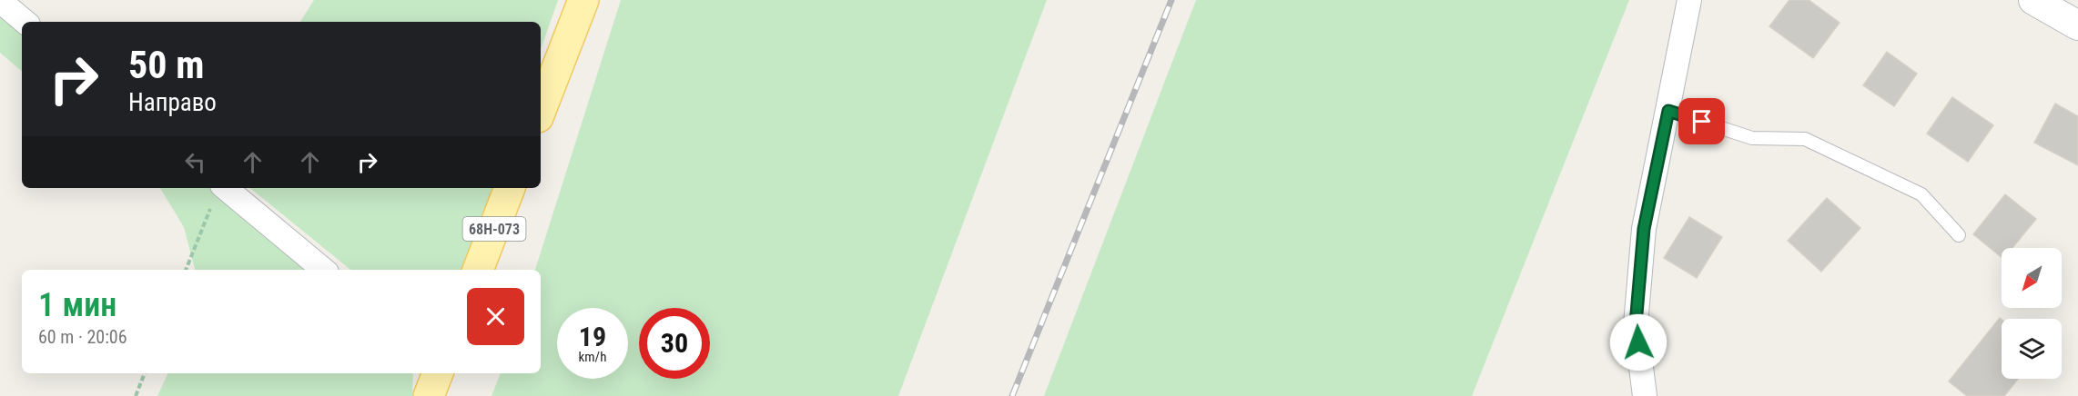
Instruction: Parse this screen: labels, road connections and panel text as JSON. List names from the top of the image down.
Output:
{
  "streets": {
    "main road": ["68Н-073"]
  },
  "north": "bottom left",
  "page": {
    "turn": ["50 m", "Направо"],
    "heading": ["1 мин", "60 m · 20:06"],
    "speed": "19 km/h",
    "limit": "30"
  }
}
